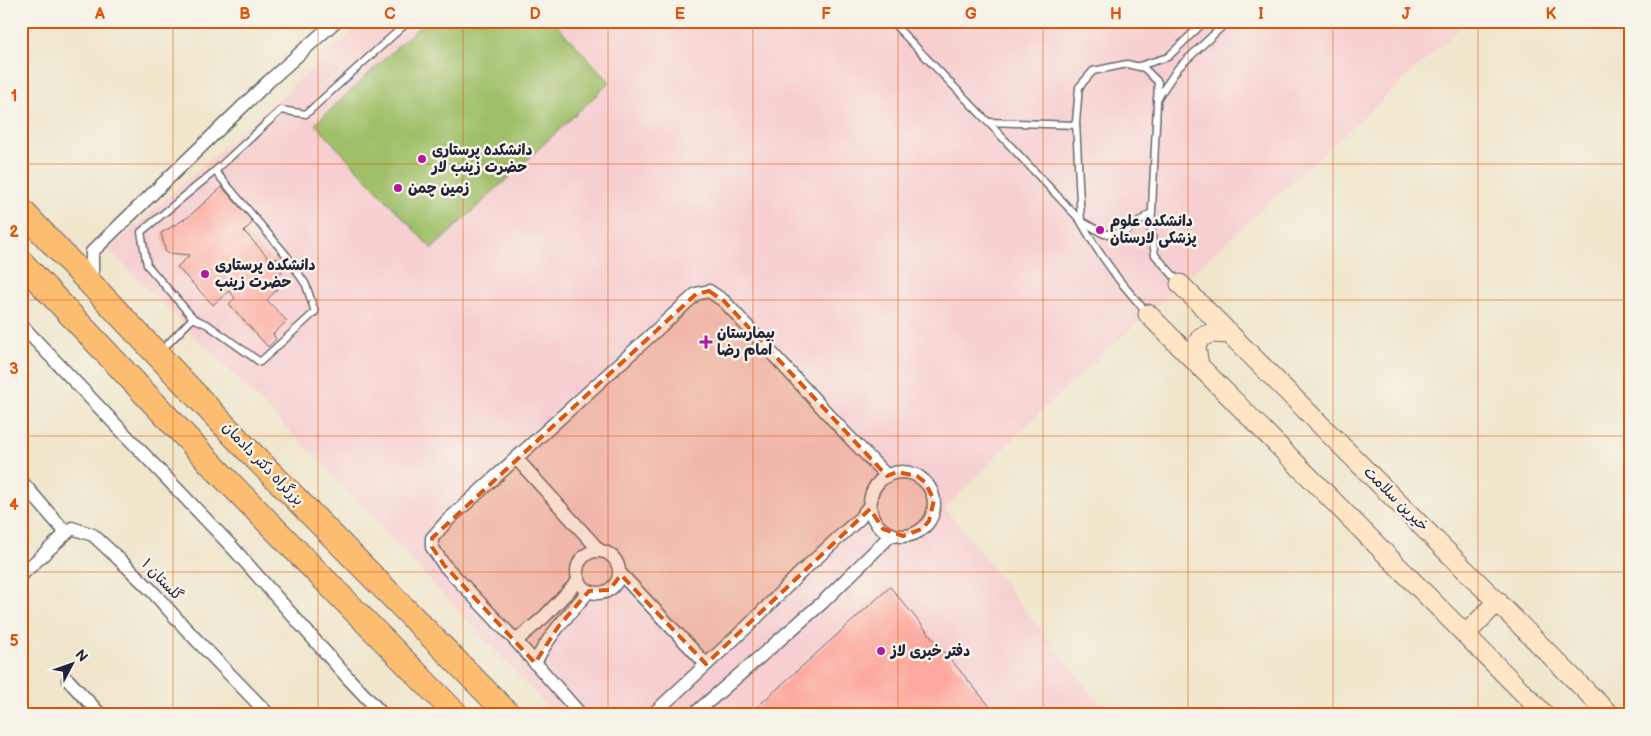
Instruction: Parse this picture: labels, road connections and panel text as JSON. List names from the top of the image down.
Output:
{
  "streets": {
    "highway": ["بزرگراه دکتر دادمان"],
    "street": ["خیرین سلامت", "گلستان ۱"]
  },
  "places": {
    "other": [
      "دانشکده پرستاری حضرت زینب لار",
      "زمین چمن",
      "دانشکده علوم پزشکی لارستان",
      "دانشکده پرستاری حضرت زینب",
      "دفتر خبری لاز"
    ],
    "health": ["بیمارستان امام رضا"]
  },
  "north": "top right",
  "grid": {
    "columns": [
      "A",
      "B",
      "C",
      "D",
      "E",
      "F",
      "G",
      "H",
      "I",
      "J",
      "K"
    ],
    "rows": [
      "1",
      "2",
      "3",
      "4",
      "5"
    ]
  }
}
